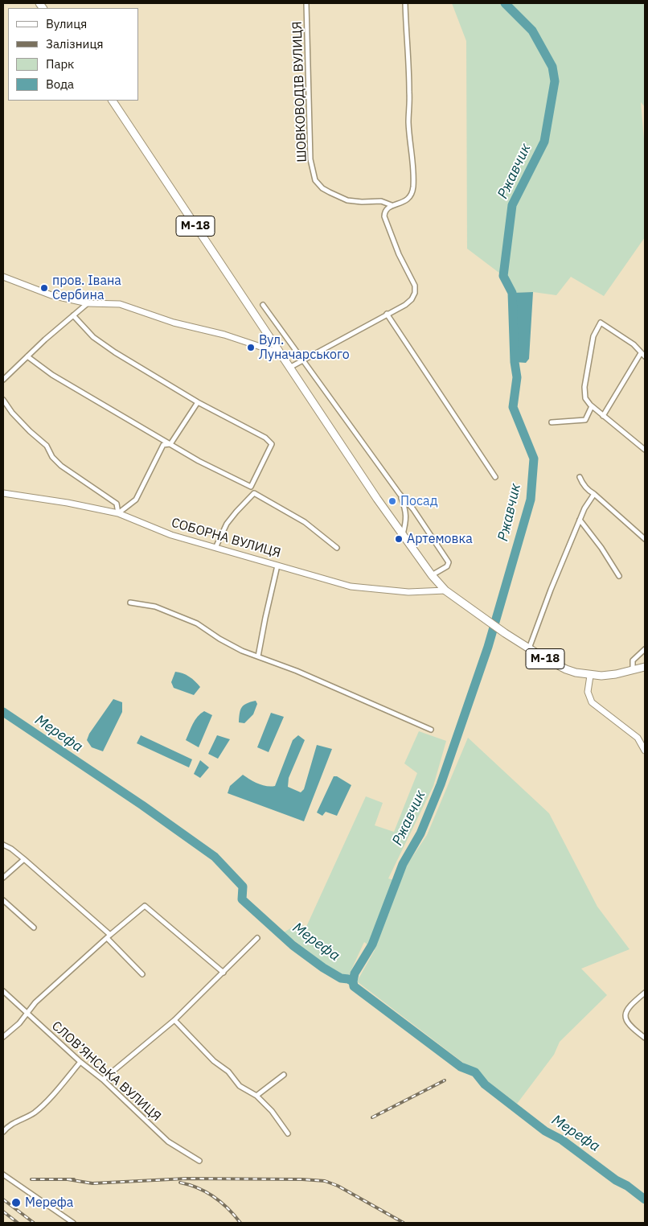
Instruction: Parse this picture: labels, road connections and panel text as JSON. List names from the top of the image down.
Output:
{
  "streets": {
    "highway": ["М-18"],
    "street": ["ШОВКОВОДІВ ВУЛИЦЯ", "СОБОРНА ВУЛИЦЯ", "СЛОВ’ЯНСЬКА ВУЛИЦЯ"]
  },
  "crossings": [
    ["М-18", "СОБОРНА ВУЛИЦЯ"]
  ],
  "water": ["Ржавчик", "Мерефа"],
  "places": [
    "пров. Івана Сербина",
    "Вул. Луначарського",
    "Посад",
    "Артемовка",
    "Мерефа"
  ],
  "legend": [
    "Вулиця",
    "Залізниця",
    "Парк",
    "Вода"
  ]
}
